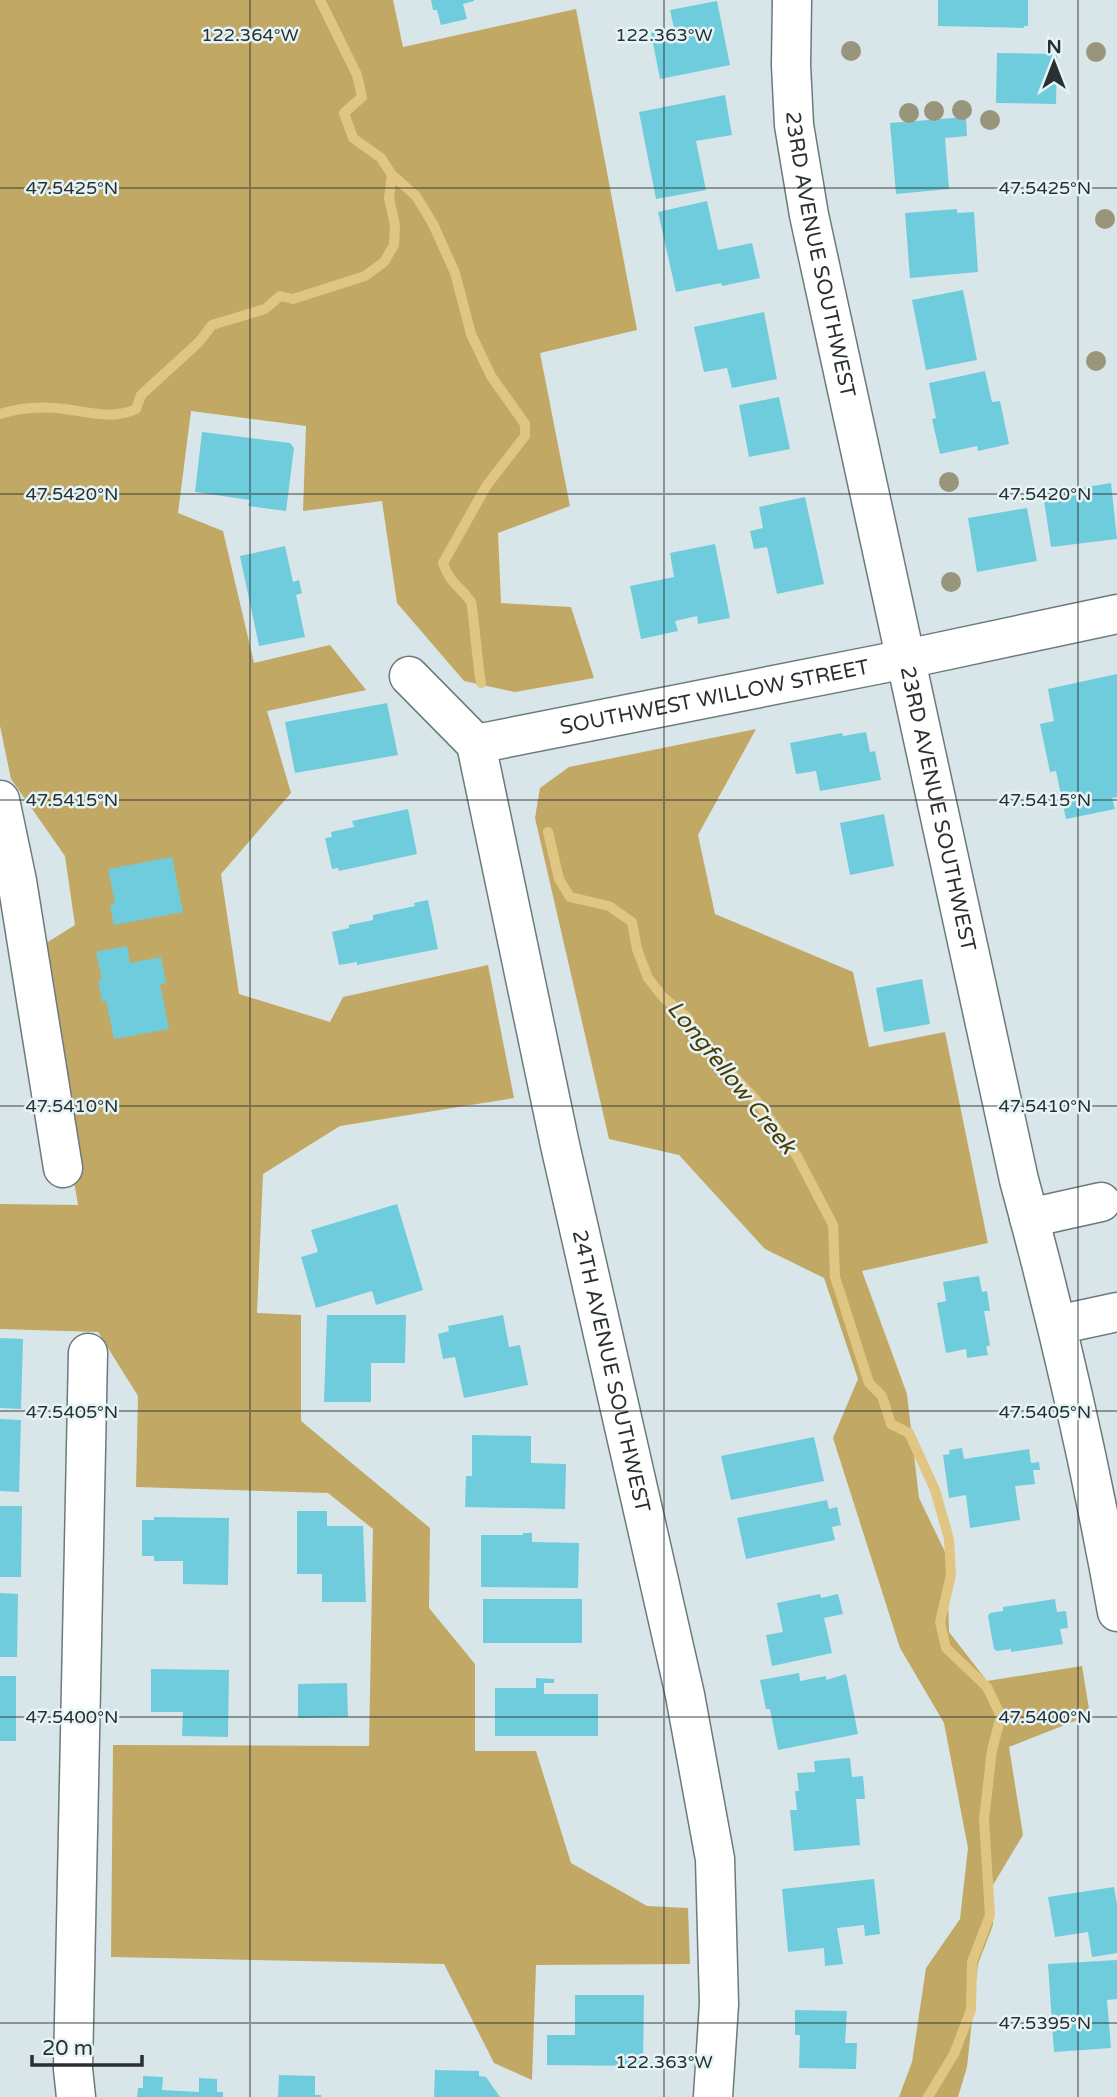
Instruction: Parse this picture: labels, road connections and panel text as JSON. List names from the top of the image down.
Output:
{
  "streets": {
    "street": ["23RD AVENUE SOUTHWEST", "SOUTHWEST WILLOW STREET", "24TH AVENUE SOUTHWEST"]
  },
  "crossings": [
    ["23RD AVENUE SOUTHWEST", "SOUTHWEST WILLOW STREET"],
    ["SOUTHWEST WILLOW STREET", "24TH AVENUE SOUTHWEST"]
  ],
  "water": ["Longfellow Creek"],
  "scale_bar": "20 m",
  "north": "top",
  "coordinates": [
    "122.364°W",
    "122.363°W",
    "47.5425°N",
    "47.5420°N",
    "47.5415°N",
    "47.5410°N",
    "47.5405°N",
    "47.5400°N",
    "47.5395°N"
  ]
}
